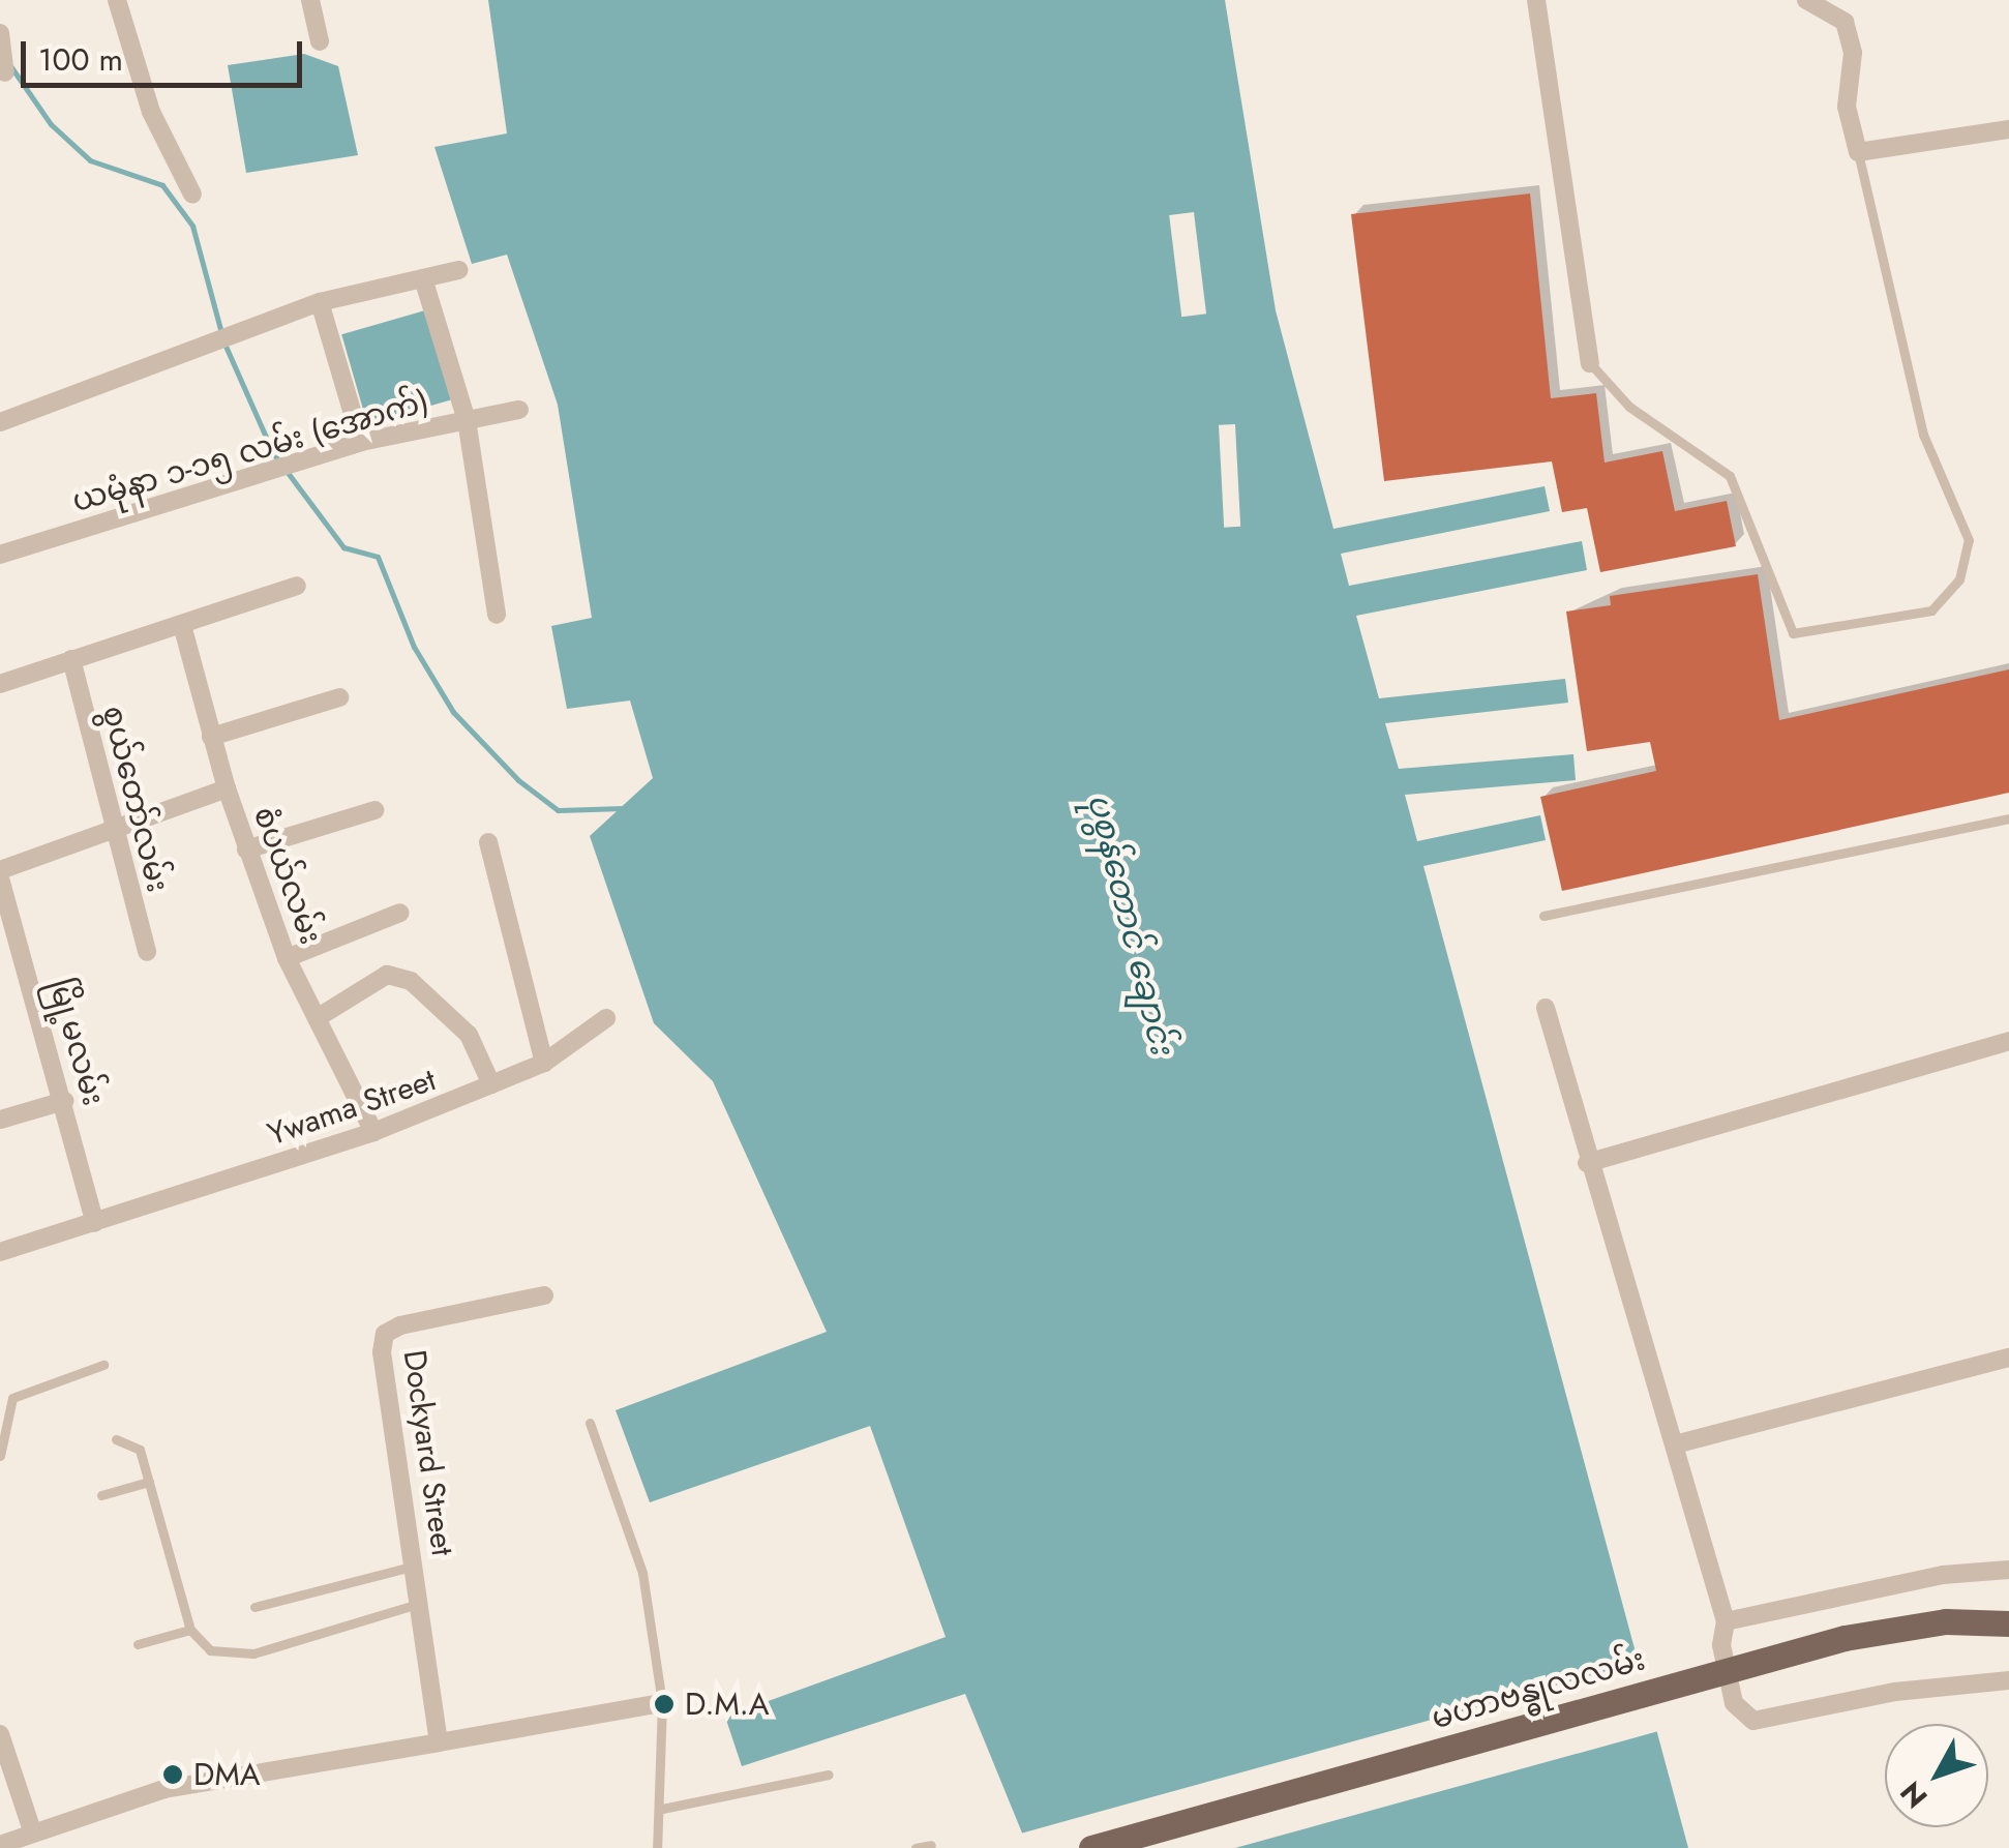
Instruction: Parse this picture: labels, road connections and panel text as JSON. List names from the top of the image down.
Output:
{
  "streets": {
    "main road": ["မဟာဗန္ဓုလလမ်း"],
    "street": [
      "ယမုံနာ ၁-၁၅ လမ်း (အောက်)",
      "စွယ်တော်လမ်း",
      "စံပယ်လမ်း",
      "မြို့မလမ်း",
      "Ywama Street",
      "Dockyard Street"
    ]
  },
  "crossings": [
    ["စံပယ်လမ်း", "Ywama Street"],
    ["မြို့မလမ်း", "Ywama Street"]
  ],
  "water": ["ပုစွန်တောင် ချောင်း"],
  "places": ["D.M.A", "DMA"],
  "scale_bar": "100 m",
  "north": "bottom left"
}
